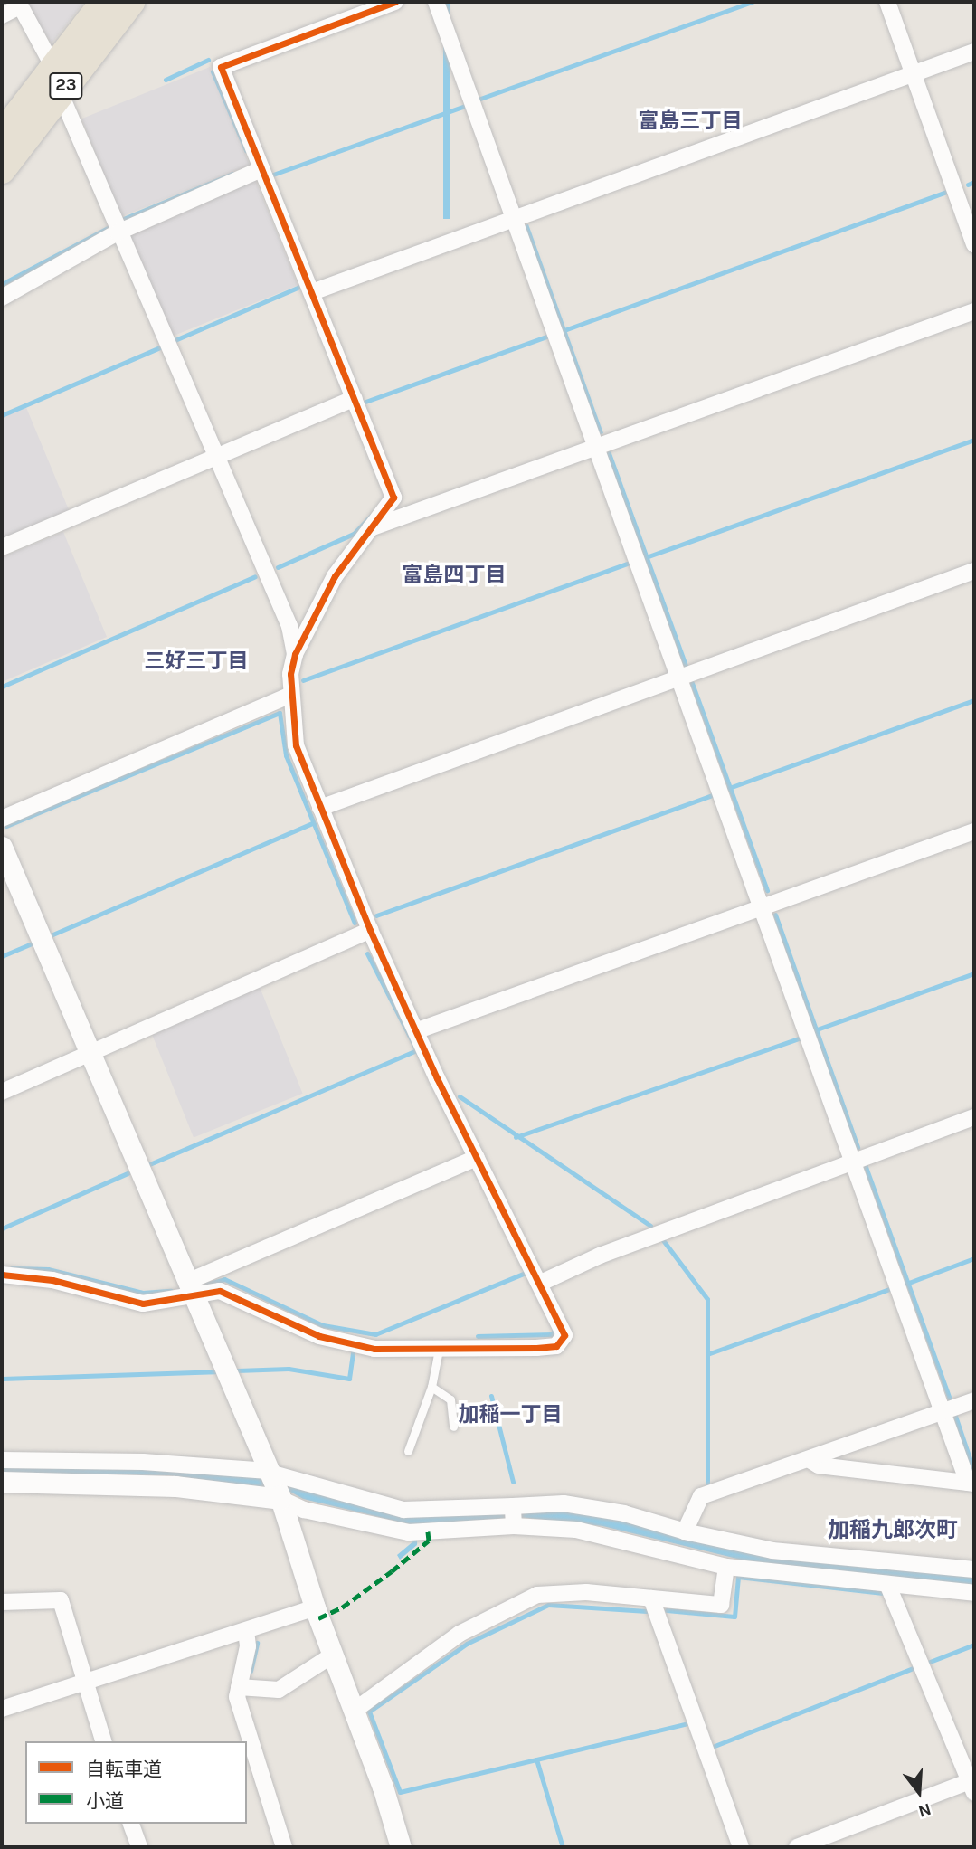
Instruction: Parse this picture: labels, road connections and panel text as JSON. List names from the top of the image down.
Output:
{
  "streets": {
    "highway": ["23"]
  },
  "districts": [
    "富島三丁目",
    "富島四丁目",
    "三好三丁目",
    "加稲一丁目",
    "加稲九郎次町"
  ],
  "legend": ["自転車道", "小道"],
  "north": "bottom"
}
